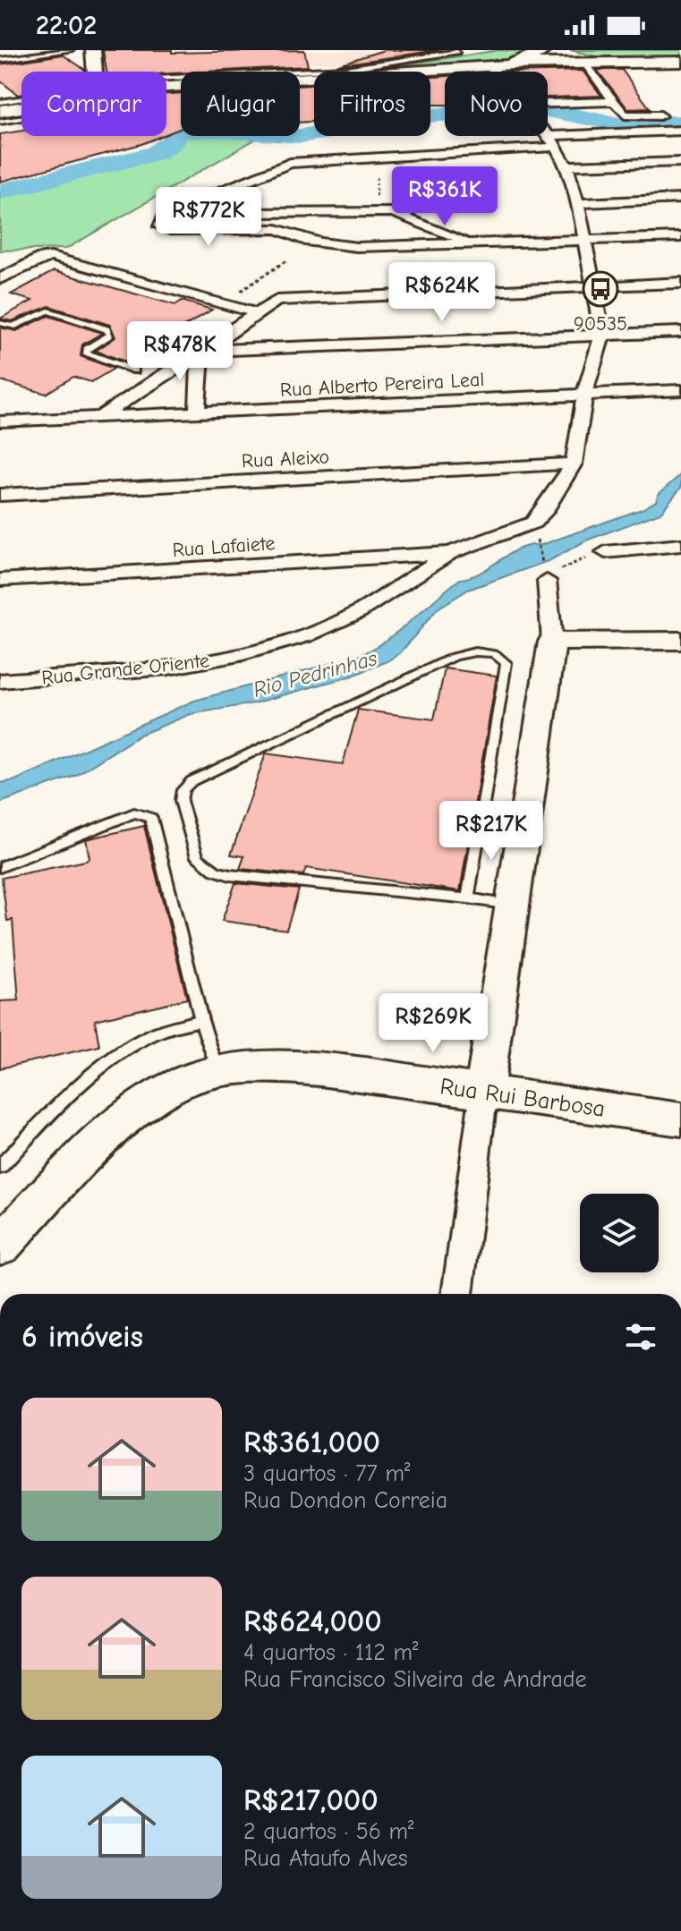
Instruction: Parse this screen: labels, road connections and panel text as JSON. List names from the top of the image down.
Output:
{
  "streets": {
    "street": [
      "Rua Alberto Pereira Leal",
      "Rua Aleixo",
      "Rua Lafaiete",
      "Rua Grande Oriente",
      "Rua Rui Barbosa"
    ]
  },
  "crossings": [
    ["Rua Alberto Pereira Leal", "Rua Grande Oriente"],
    ["Rua Aleixo", "Rua Grande Oriente"],
    ["Rua Lafaiete", "Rua Grande Oriente"]
  ],
  "water": ["Rio Pedrinhas"],
  "places": {
    "bus stop": ["90535"]
  },
  "page": {
    "status": "22:02",
    "chip": [
      "Comprar",
      "Alugar",
      "Filtros",
      "Novo"
    ],
    "price": [
      "R$361K",
      "R$772K",
      "R$624K",
      "R$478K",
      "R$217K",
      "R$269K"
    ],
    "heading": "6 imóveis",
    "list": [
      {
        "name": "R$361,000",
        "note": "3 quartos · 77 m² · Rua Dondon Correia"
      },
      {
        "name": "R$624,000",
        "note": "4 quartos · 112 m² · Rua Francisco Silveira de Andrade"
      },
      {
        "name": "R$217,000",
        "note": "2 quartos · 56 m² · Rua Ataufo Alves"
      }
    ]
  }
}
